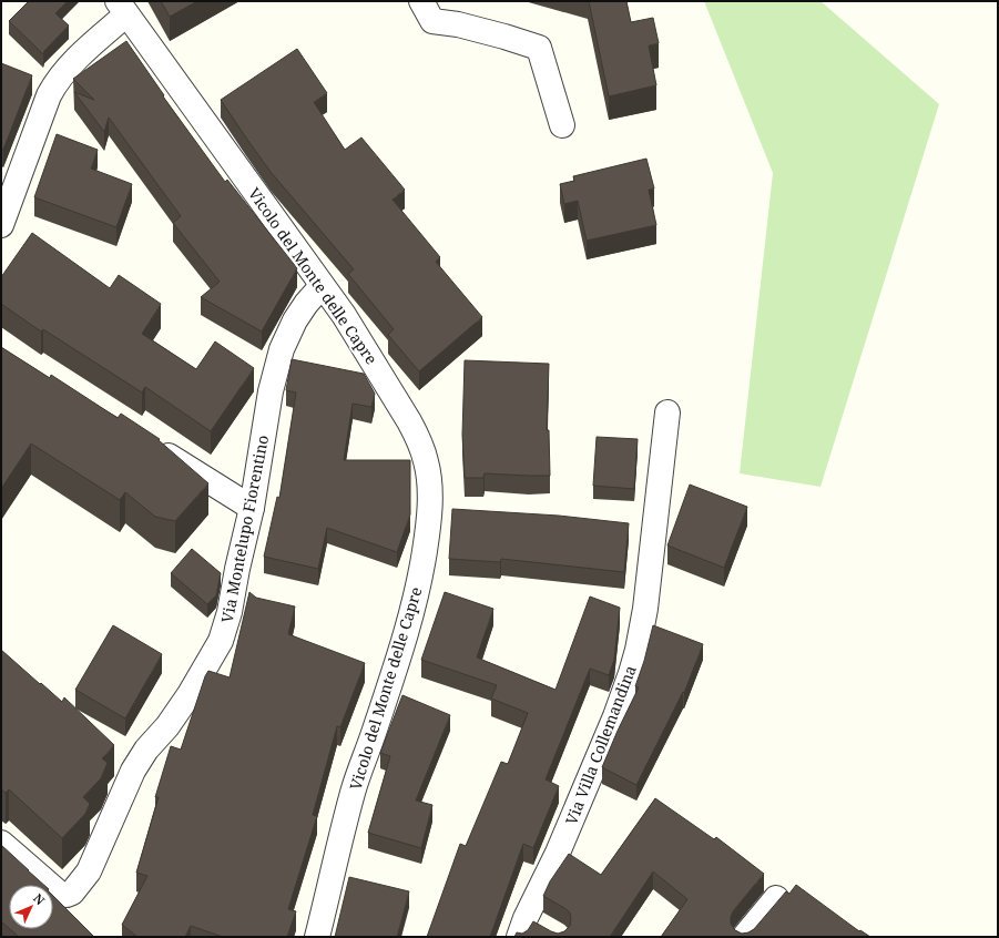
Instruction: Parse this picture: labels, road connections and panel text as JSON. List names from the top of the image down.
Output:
{
  "streets": {
    "street": ["Vicolo del Monte delle Capre", "Via Montelupo Fiorentino", "Via Villa Collemandina"]
  },
  "crossings": [
    ["Vicolo del Monte delle Capre", "Via Montelupo Fiorentino"]
  ],
  "north": "top right"
}
